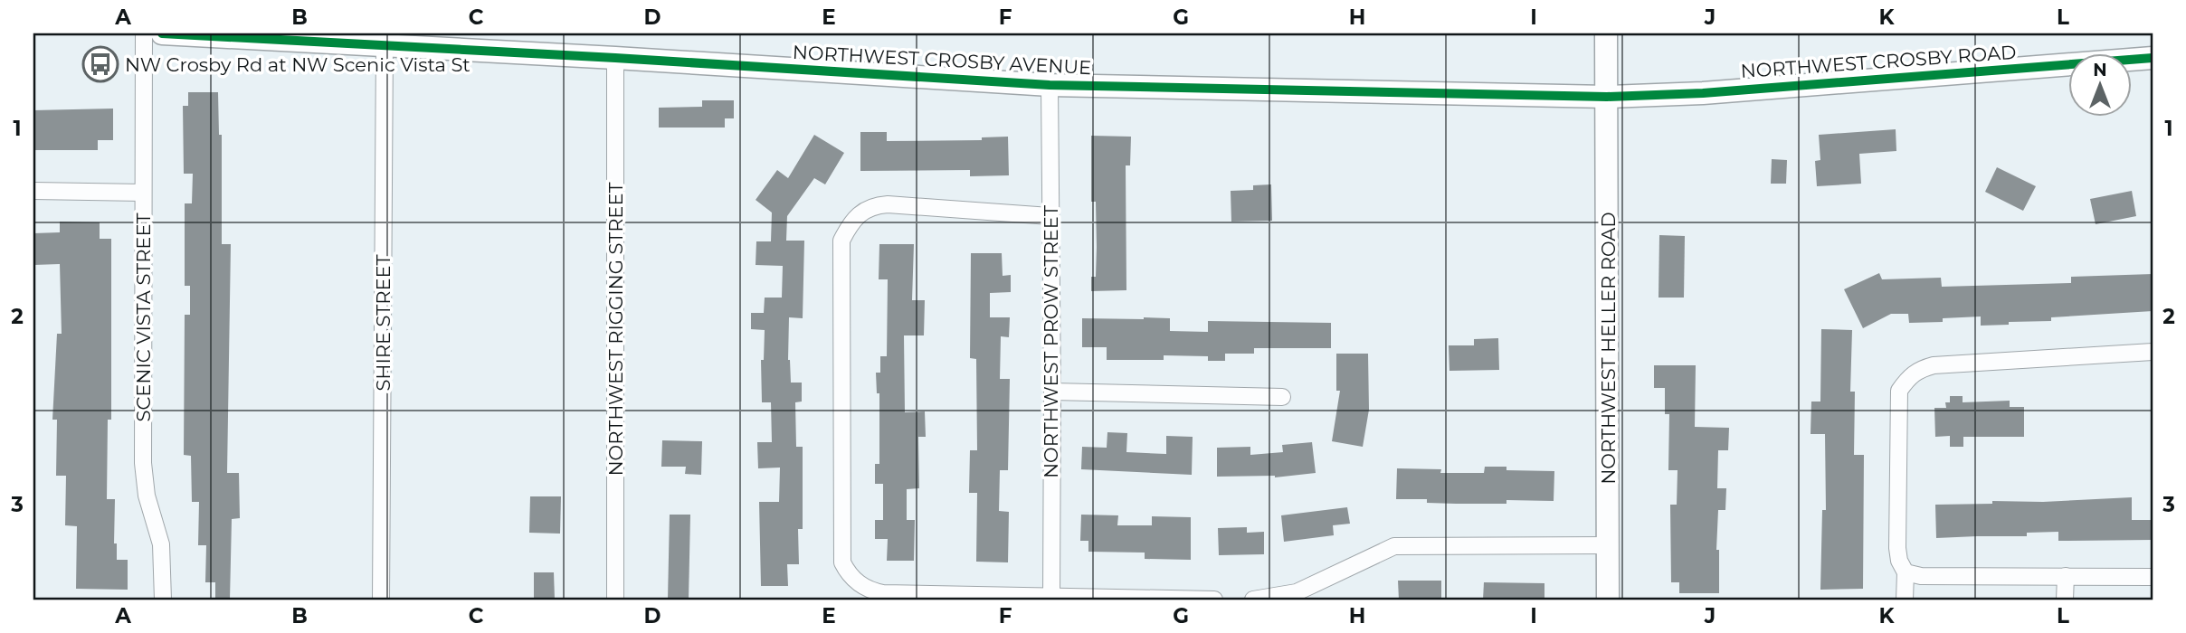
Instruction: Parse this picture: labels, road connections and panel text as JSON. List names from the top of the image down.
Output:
{
  "streets": {
    "street": [
      "NORTHWEST CROSBY AVENUE",
      "NORTHWEST CROSBY ROAD",
      "SCENIC VISTA STREET",
      "SHIRE STREET",
      "NORTHWEST RIGGING STREET",
      "NORTHWEST PROW STREET",
      "NORTHWEST HELLER ROAD"
    ]
  },
  "crossings": [
    ["NORTHWEST CROSBY AVENUE", "NORTHWEST CROSBY ROAD"],
    ["NORTHWEST CROSBY AVENUE", "SHIRE STREET"],
    ["NORTHWEST CROSBY AVENUE", "NORTHWEST RIGGING STREET"],
    ["NORTHWEST CROSBY AVENUE", "NORTHWEST PROW STREET"],
    ["NORTHWEST CROSBY AVENUE", "NORTHWEST HELLER ROAD"],
    ["NORTHWEST CROSBY ROAD", "NORTHWEST HELLER ROAD"]
  ],
  "places": {
    "bus stop": ["NW Crosby Rd at NW Scenic Vista St"]
  },
  "north": "top",
  "grid": {
    "columns": [
      "A",
      "B",
      "C",
      "D",
      "E",
      "F",
      "G",
      "H",
      "I",
      "J",
      "K",
      "L"
    ],
    "rows": ["1", "2", "3"]
  }
}
